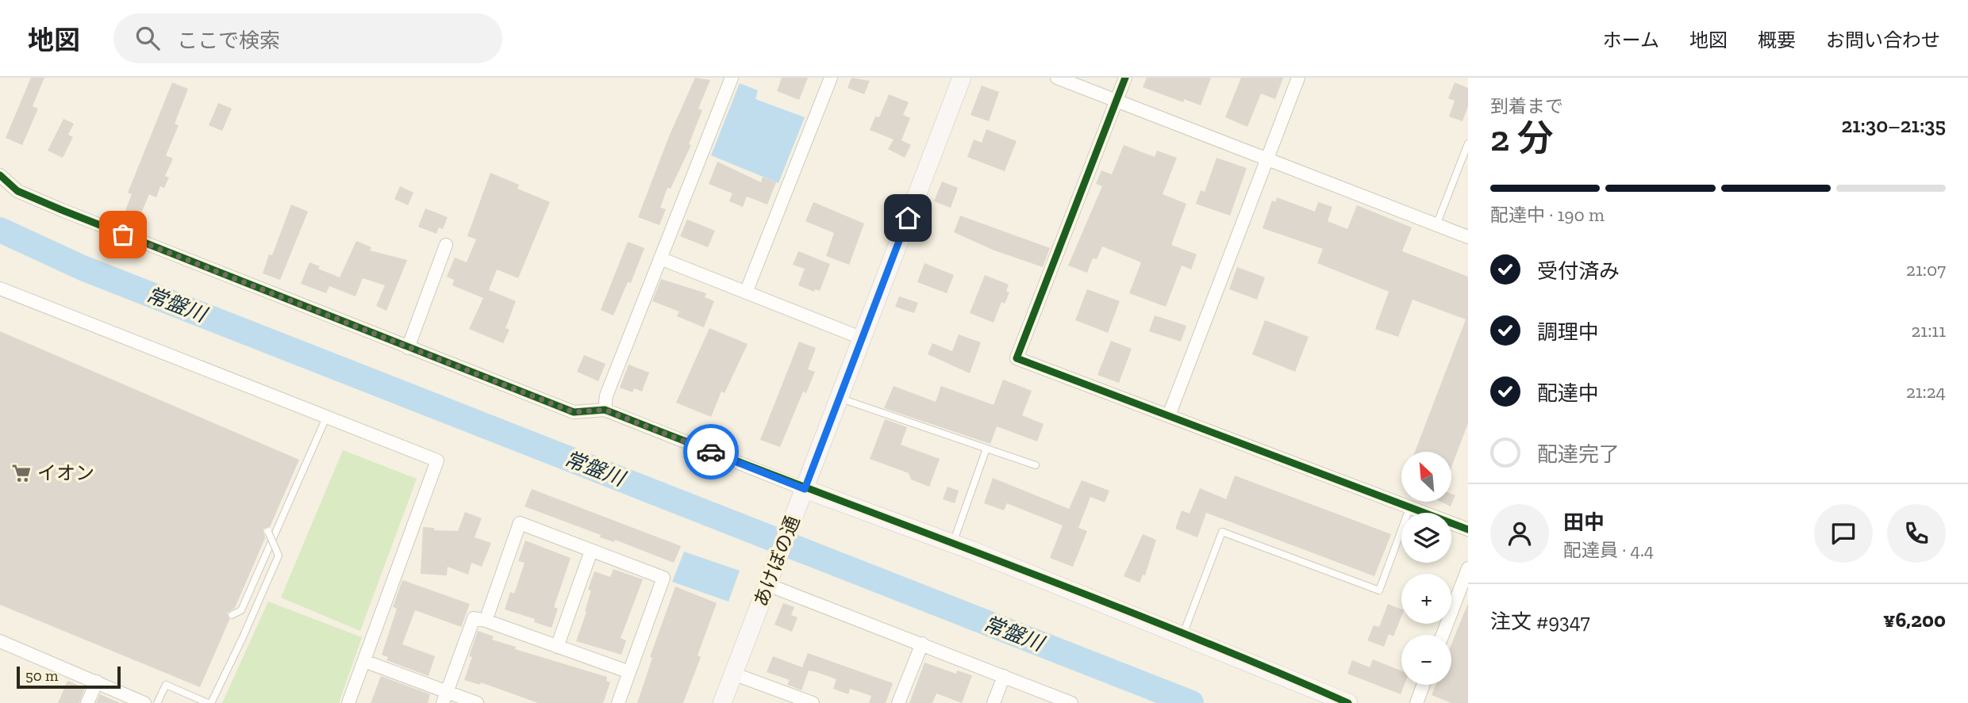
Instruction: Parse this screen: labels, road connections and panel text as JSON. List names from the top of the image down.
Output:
{
  "streets": {
    "street": ["あけぼの通"]
  },
  "water": ["常盤川"],
  "places": {
    "supermarket": ["イオン"]
  },
  "scale_bar": "50 m",
  "north": "top left",
  "page": {
    "header": "地図",
    "search": "ここで検索",
    "nav": [
      "ホーム",
      "地図",
      "概要",
      "お問い合わせ"
    ],
    "heading": ["2 分", "到着まで", "21:30–21:35"],
    "panel": [
      "田中",
      "配達員 · 4.4",
      "注文 #9347",
      "¥6,200"
    ],
    "bar": "配達中 · 190 m",
    "list": [
      ["受付済み", "21:07"],
      ["調理中", "21:11"],
      ["配達中", "21:24"],
      "配達完了"
    ],
    "map_buttons": ["+", "−"],
    "scale": "50 m"
  }
}
